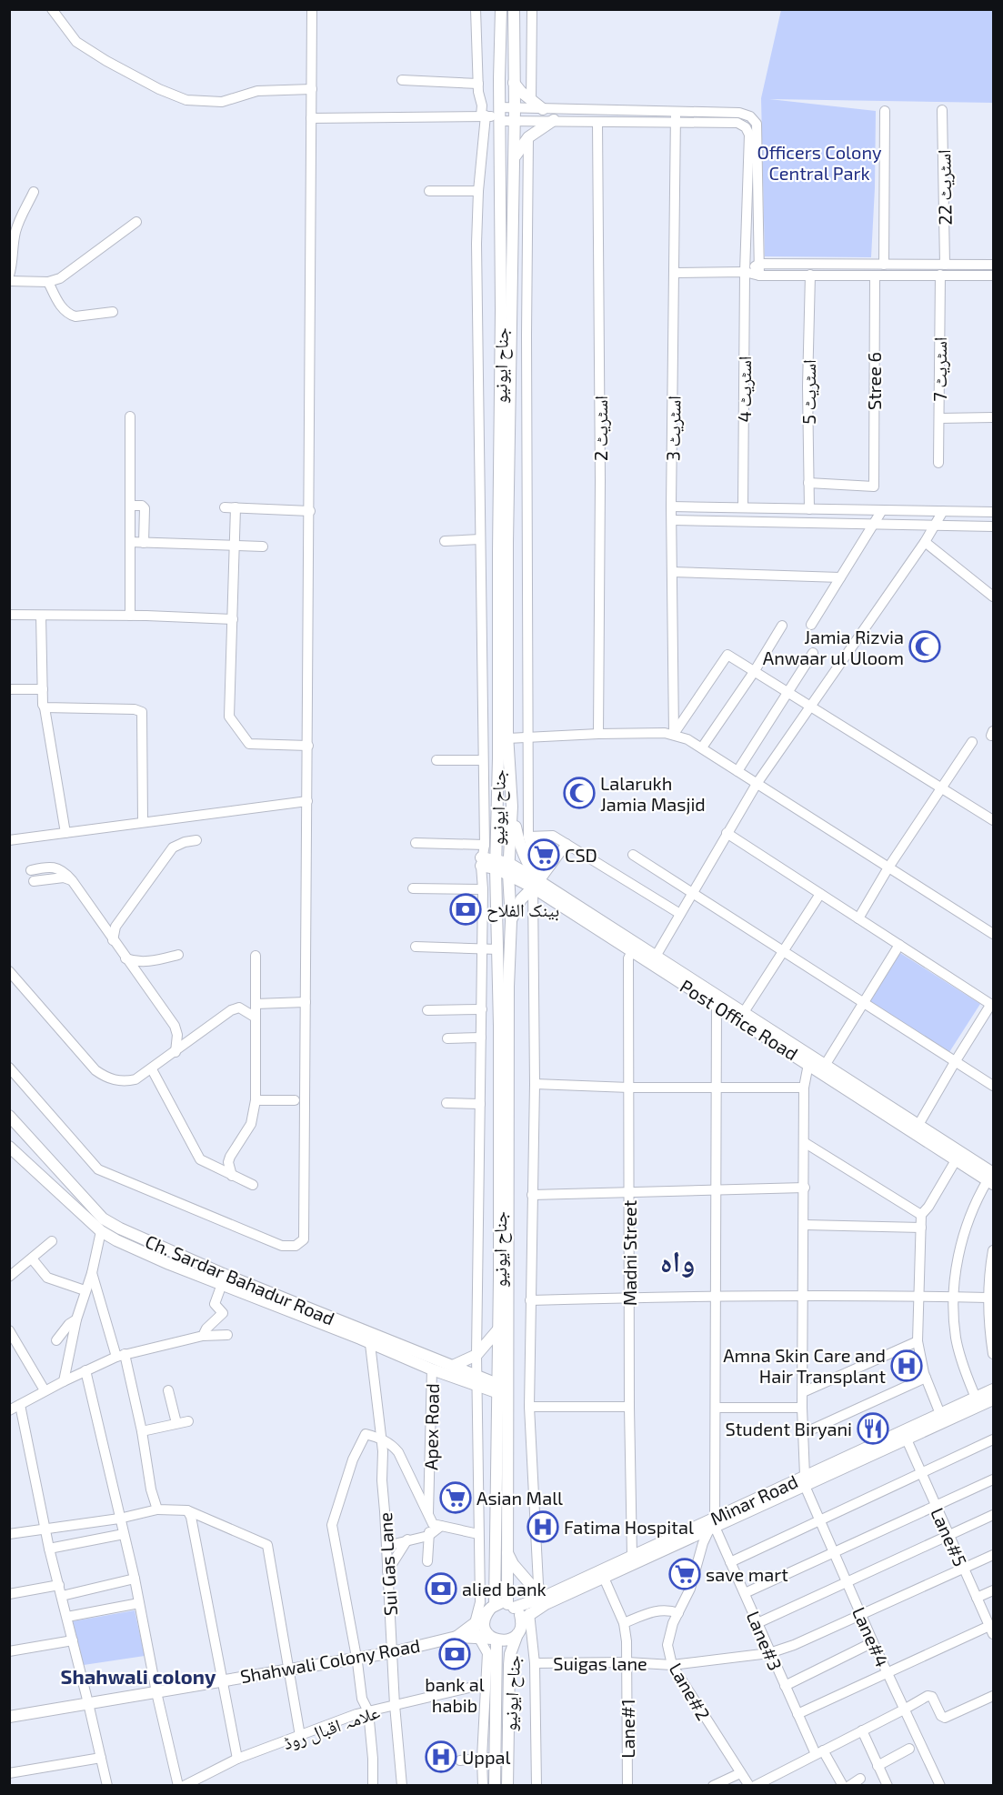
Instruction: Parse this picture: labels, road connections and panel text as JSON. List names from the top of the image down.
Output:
{
  "streets": {
    "main road": [
      "جناح ایونیو",
      "Post Office Road",
      "Ch. Sardar Bahadur Road",
      "Minar Road",
      "Shahwali Colony Road"
    ],
    "street": [
      "اسٹریٹ 22",
      "اسٹریٹ 7",
      "Stree 6",
      "اسٹریٹ 4",
      "اسٹریٹ 5",
      "اسٹریٹ 2",
      "اسٹریٹ 3",
      "Madni Street",
      "Apex Road",
      "Lane#5",
      "Sui Gas Lane",
      "Lane#4",
      "Lane#3",
      "Suigas lane",
      "Lane#2",
      "علامہ اقبال روڈ",
      "Lane#1"
    ]
  },
  "crossings": [
    ["اسٹریٹ 22", "اسٹریٹ 7"],
    ["جناح ایونیو", "اسٹریٹ 4"],
    ["جناح ایونیو", "Post Office Road"],
    ["جناح ایونیو", "Ch. Sardar Bahadur Road"],
    ["جناح ایونیو", "Minar Road"],
    ["جناح ایونیو", "Shahwali Colony Road"],
    ["Stree 6", "اسٹریٹ 5"],
    ["اسٹریٹ 4", "اسٹریٹ 2"],
    ["اسٹریٹ 4", "اسٹریٹ 3"],
    ["Post Office Road", "Madni Street"],
    ["Madni Street", "Minar Road"],
    ["Ch. Sardar Bahadur Road", "Apex Road"],
    ["Ch. Sardar Bahadur Road", "Sui Gas Lane"],
    ["Minar Road", "Lane#5"],
    ["Minar Road", "Lane#4"],
    ["Minar Road", "Lane#3"],
    ["Minar Road", "Shahwali Colony Road"],
    ["Minar Road", "Lane#2"],
    ["Minar Road", "Lane#1"],
    ["Lane#5", "Suigas lane"],
    ["Sui Gas Lane", "Shahwali Colony Road"],
    ["Sui Gas Lane", "علامہ اقبال روڈ"],
    ["Lane#4", "Suigas lane"],
    ["Lane#3", "Suigas lane"],
    ["Lane#3", "Lane#2"],
    ["Suigas lane", "Lane#2"],
    ["Suigas lane", "Lane#1"]
  ],
  "districts": ["واہ", "Shahwali colony"],
  "parks": ["Officers Colony Central Park"],
  "places": {
    "mosque": ["Jamia Rizvia Anwaar ul Uloom", "Lalarukh Jamia Masjid"],
    "supermarket": ["CSD", "Asian Mall", "save mart"],
    "bank": ["بینک الفلاح", "alied bank", "bank al habib"],
    "hospital": ["Amna Skin Care and Hair Transplant", "Fatima Hospital", "Uppal"],
    "restaurant": ["Student Biryani"]
  }
}
